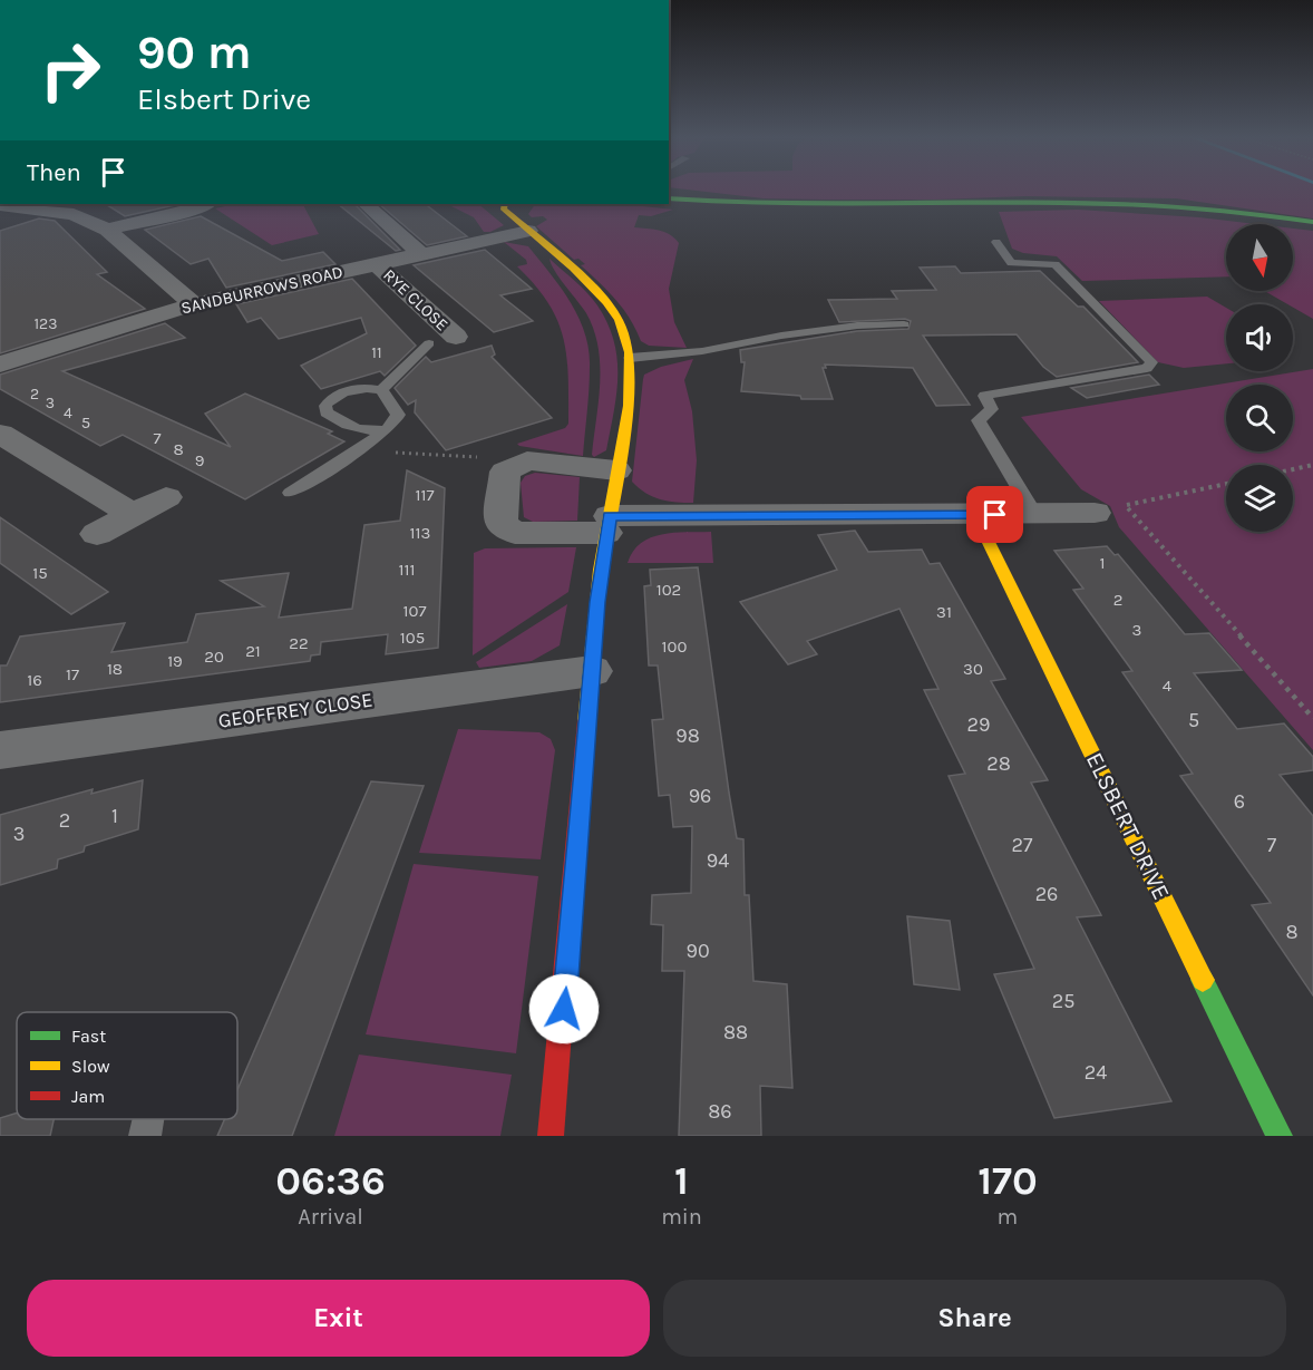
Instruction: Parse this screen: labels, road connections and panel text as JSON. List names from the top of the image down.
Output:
{
  "streets": {
    "main road": ["ELSBERT DRIVE"],
    "street": ["SANDBURROWS ROAD", "RYE CLOSE", "GEOFFREY CLOSE"]
  },
  "crossings": [
    ["SANDBURROWS ROAD", "RYE CLOSE"]
  ],
  "house_numbers": [
    "123",
    "11",
    "2",
    "3",
    "4",
    "5",
    "7",
    "8",
    "9",
    "117",
    "113",
    "1",
    "111",
    "15",
    "102",
    "2",
    "107",
    "31",
    "3",
    "105",
    "22",
    "100",
    "21",
    "20",
    "19",
    "18",
    "30",
    "17",
    "16",
    "4",
    "5",
    "29",
    "98",
    "28",
    "96",
    "6",
    "1",
    "2",
    "3",
    "27",
    "7",
    "94",
    "26",
    "8",
    "90",
    "25",
    "88",
    "24",
    "86"
  ],
  "legend": ["Fast", "Slow", "Jam"],
  "north": "bottom",
  "page": {
    "turn": ["90 m", "Elsbert Drive"],
    "then": "Then",
    "eta": [
      "06:36",
      "Arrival",
      "1",
      "min",
      "170",
      "m"
    ],
    "buttons": ["Exit", "Share"]
  }
}
